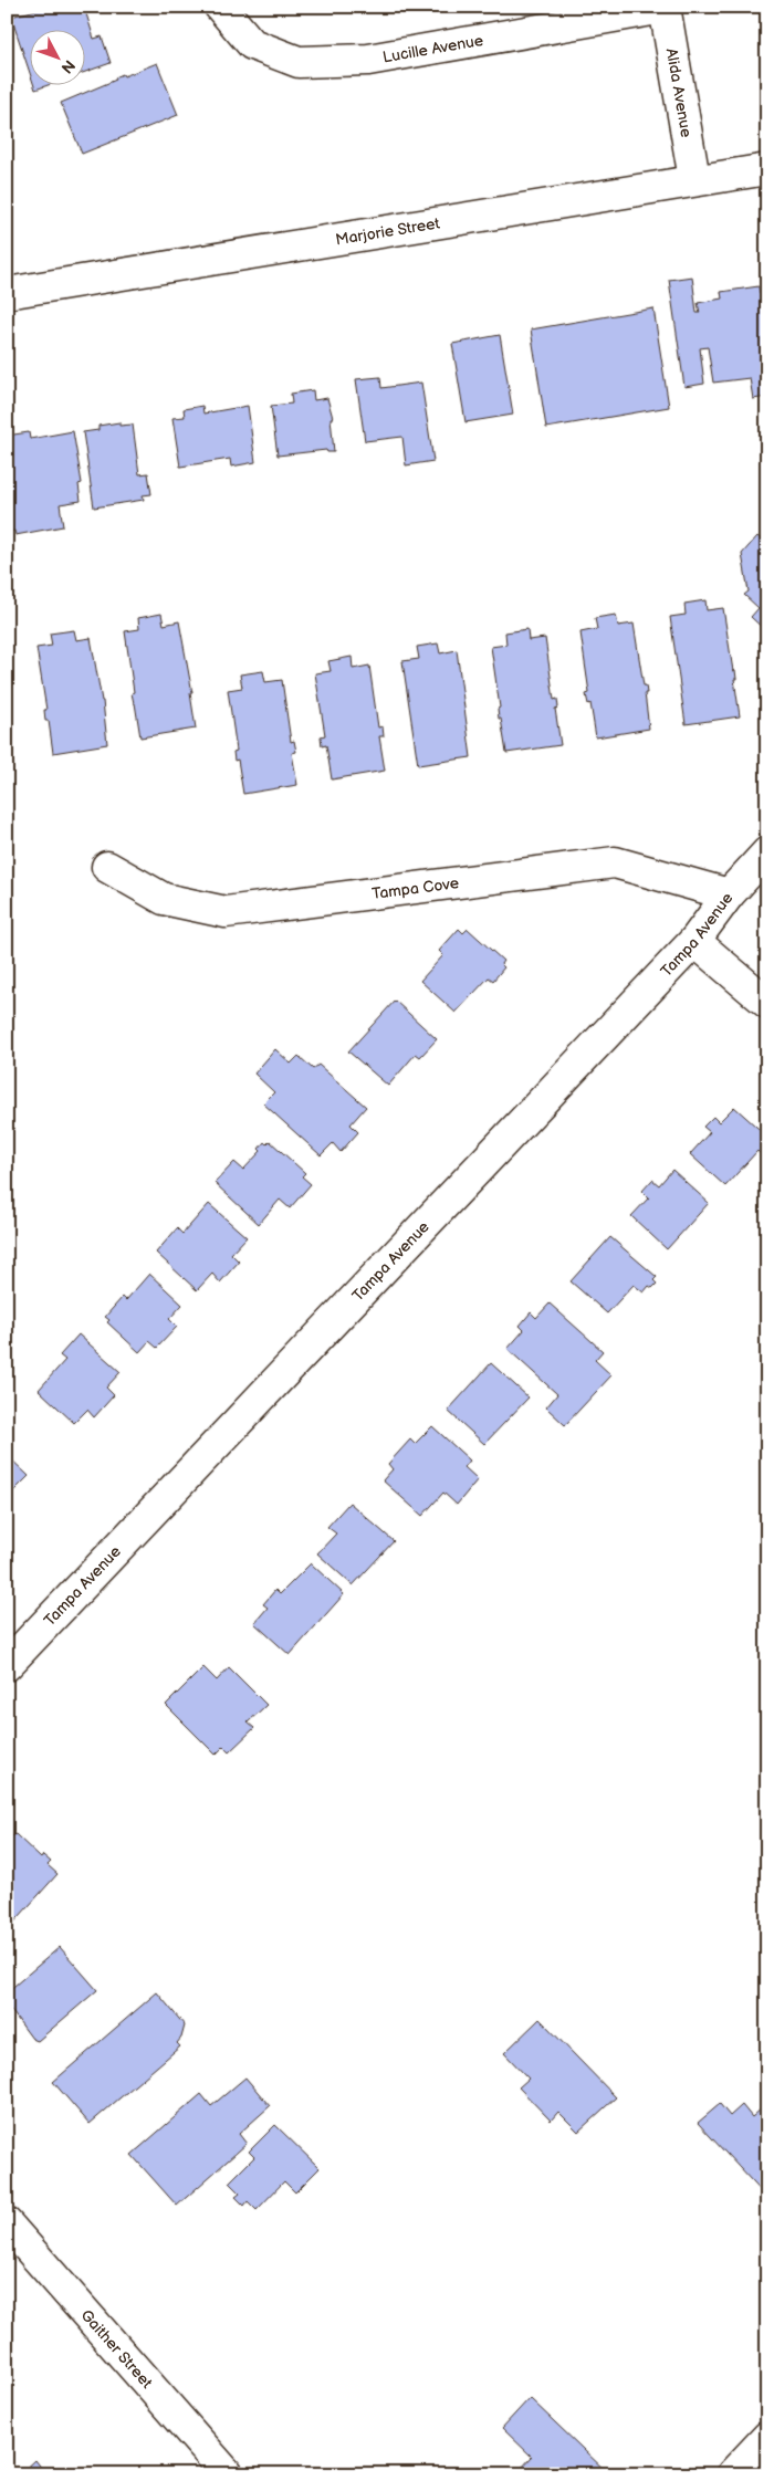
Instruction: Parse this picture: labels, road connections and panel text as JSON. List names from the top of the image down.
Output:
{
  "streets": {
    "street": [
      "Lucille Avenue",
      "Alida Avenue",
      "Marjorie Street",
      "Tampa Cove",
      "Tampa Avenue",
      "Gaither Street"
    ]
  },
  "crossings": [
    ["Lucille Avenue", "Alida Avenue"],
    ["Alida Avenue", "Marjorie Street"],
    ["Tampa Cove", "Tampa Avenue"]
  ],
  "north": "bottom right"
}
